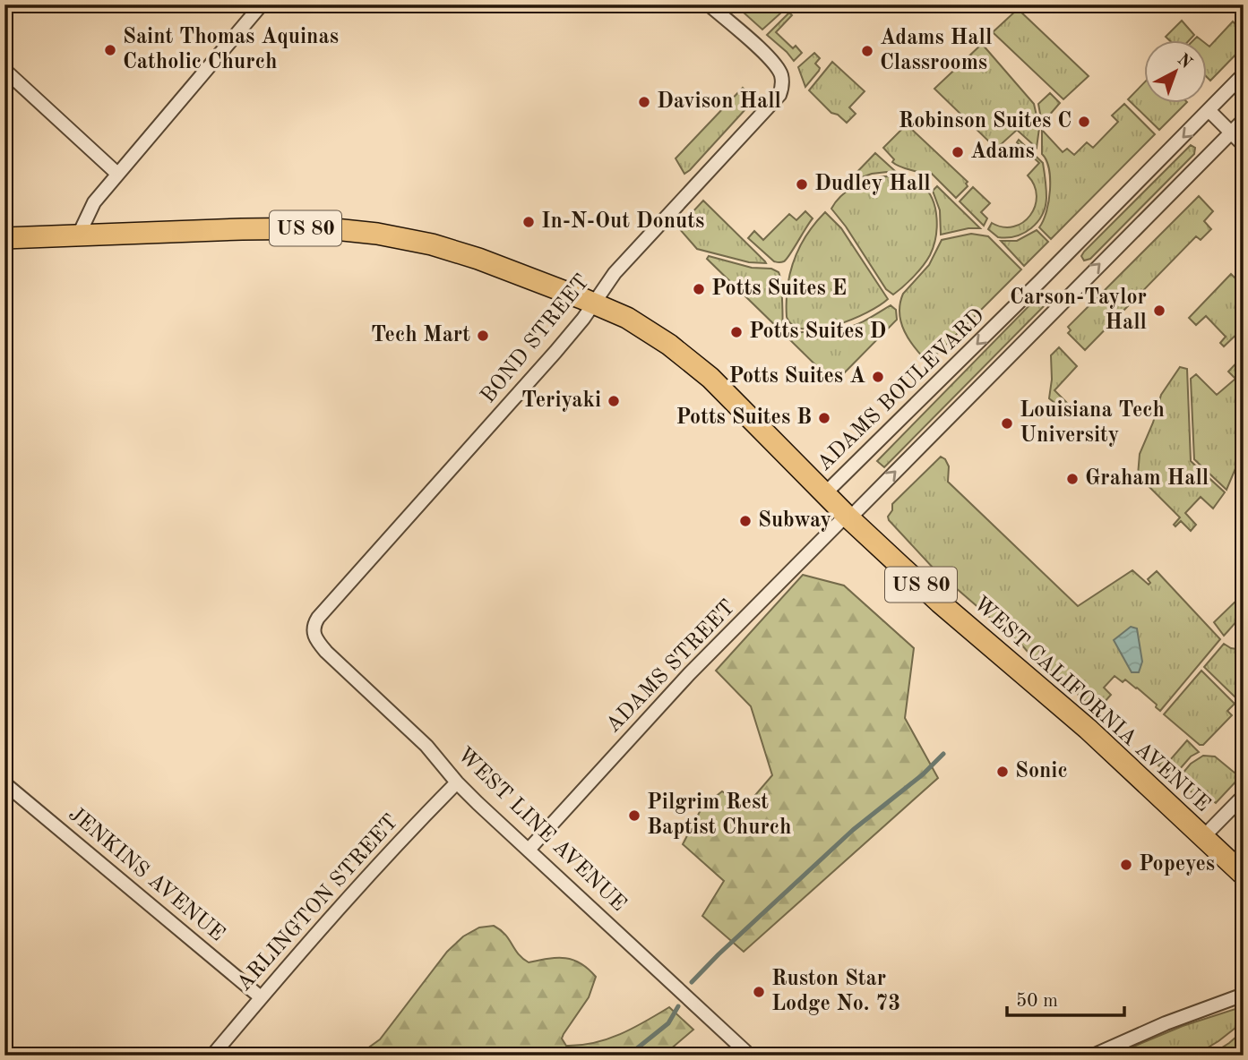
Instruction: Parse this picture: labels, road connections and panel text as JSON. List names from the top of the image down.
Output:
{
  "streets": {
    "main road": ["US 80", "WEST CALIFORNIA AVENUE"],
    "street": [
      "BOND STREET",
      "ADAMS BOULEVARD",
      "ADAMS STREET",
      "WEST LINE AVENUE",
      "JENKINS AVENUE",
      "ARLINGTON STREET"
    ]
  },
  "crossings": [
    ["BOND STREET", "WEST CALIFORNIA AVENUE"],
    ["BOND STREET", "WEST LINE AVENUE"],
    ["ADAMS BOULEVARD", "WEST CALIFORNIA AVENUE"],
    ["ADAMS STREET", "WEST CALIFORNIA AVENUE"],
    ["ADAMS STREET", "WEST LINE AVENUE"],
    ["WEST LINE AVENUE", "ARLINGTON STREET"],
    ["JENKINS AVENUE", "ARLINGTON STREET"]
  ],
  "places": [
    "Saint Thomas Aquinas Catholic Church",
    "Adams Hall Classrooms",
    "Davison Hall",
    "Robinson Suites C",
    "Adams",
    "Dudley Hall",
    "In-N-Out Donuts",
    "Potts Suites E",
    "Carson-Taylor Hall",
    "Potts Suites D",
    "Tech Mart",
    "Potts Suites A",
    "Teriyaki",
    "Potts Suites B",
    "Louisiana Tech University",
    "Graham Hall",
    "Subway",
    "Sonic",
    "Pilgrim Rest Baptist Church",
    "Popeyes",
    "Ruston Star Lodge No. 73"
  ],
  "scale_bar": "50 m",
  "north": "top right"
}
